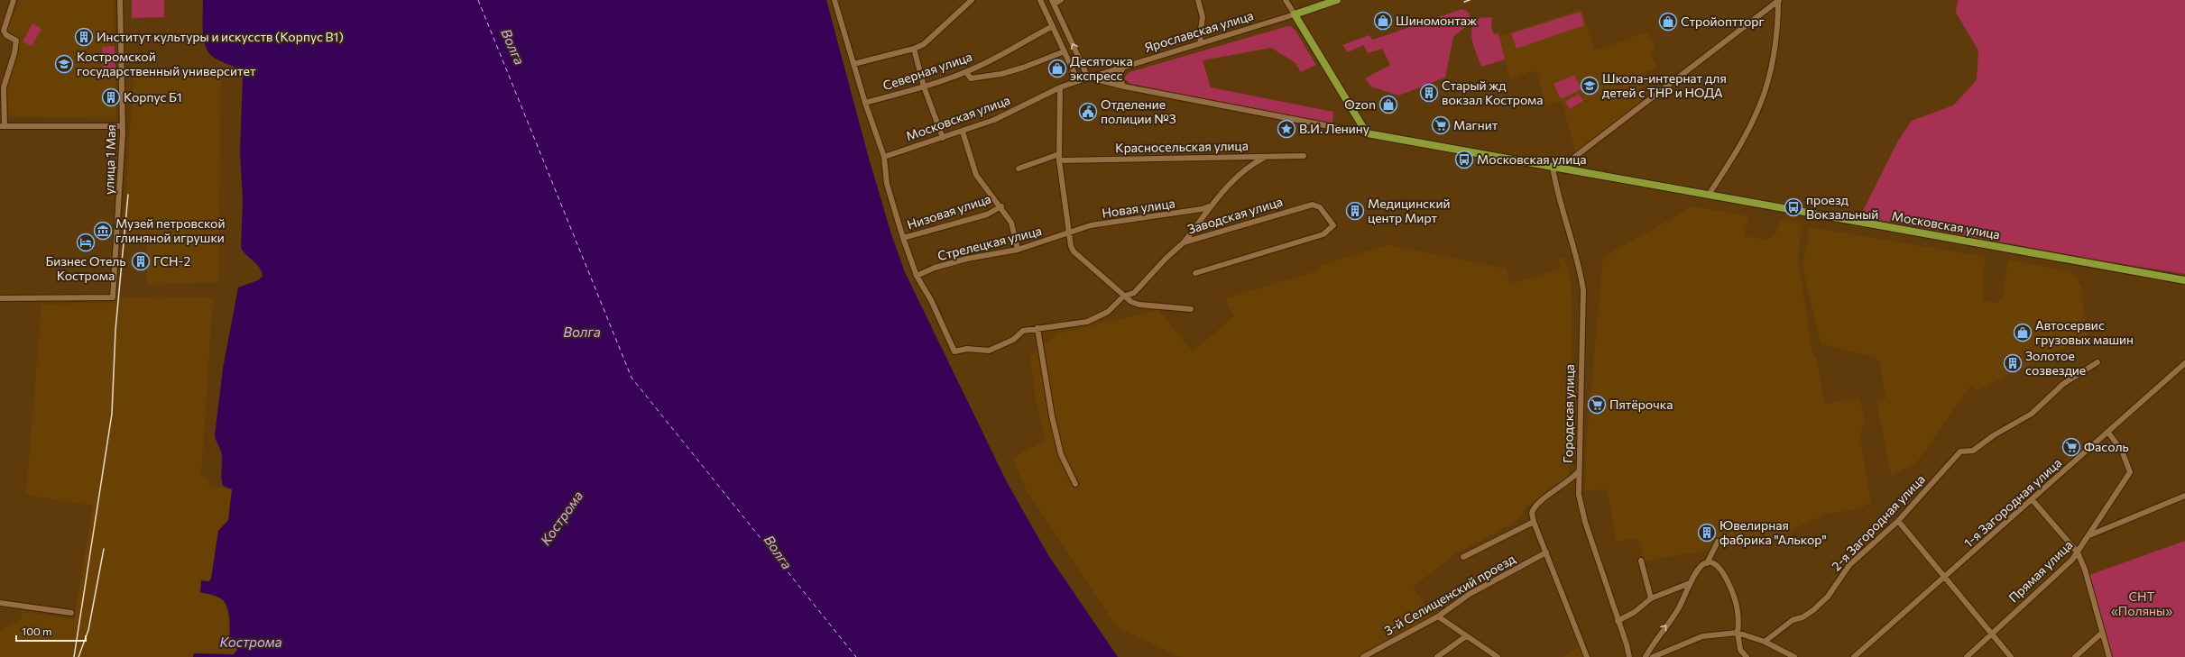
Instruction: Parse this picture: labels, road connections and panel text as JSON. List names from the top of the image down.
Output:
{
  "streets": {
    "main road": ["Ярославская улица", "Московская улица"],
    "street": [
      "Северная улица",
      "Красносельская улица",
      "улица 1 Мая",
      "Новая улица",
      "Низовая улица",
      "Заводская улица",
      "Стрелецкая улица",
      "Городская улица",
      "1-я Загородная улица",
      "2-я Загородная улица",
      "Прямая улица",
      "3-й Селищенский проезд"
    ]
  },
  "crossings": [
    ["Ярославская улица", "Московская улица"],
    ["Московская улица", "Городская улица"],
    ["Новая улица", "Стрелецкая улица"],
    ["Заводская улица", "Стрелецкая улица"],
    ["1-я Загородная улица", "Прямая улица"]
  ],
  "water": ["Волга", "Кострома"],
  "parks": ["СНТ «Поляны»"],
  "places": {
    "shop": [
      "Шиномонтаж",
      "Стройоптторг",
      "Десяточка экспресс",
      "Ozon",
      "Автосервис грузовых машин"
    ],
    "building": [
      "Институт культуры и искусств (Корпус В1)",
      "Старый жд вокзал Кострома",
      "Корпус Б1",
      "Медицинский центр Мирт",
      "ГСН-2",
      "Золотое созвездие",
      "Ювелирная фабрика \"Алькор\""
    ],
    "school or university": ["Костромской государственный университет", "Школа-интернат для детей с ТНР и НОДА"],
    "public building": ["Отделение полиции №3"],
    "supermarket": ["Магнит", "Пятёрочка", "Фасоль"],
    "place": ["В.И. Ленину"],
    "bus stop": ["Московская улица", "проезд Вокзальный"],
    "museum": ["Музей петровской глиняной игрушки"],
    "hotel": ["Бизнес Отель Кострома"]
  },
  "scale_bar": "100 m"
}
